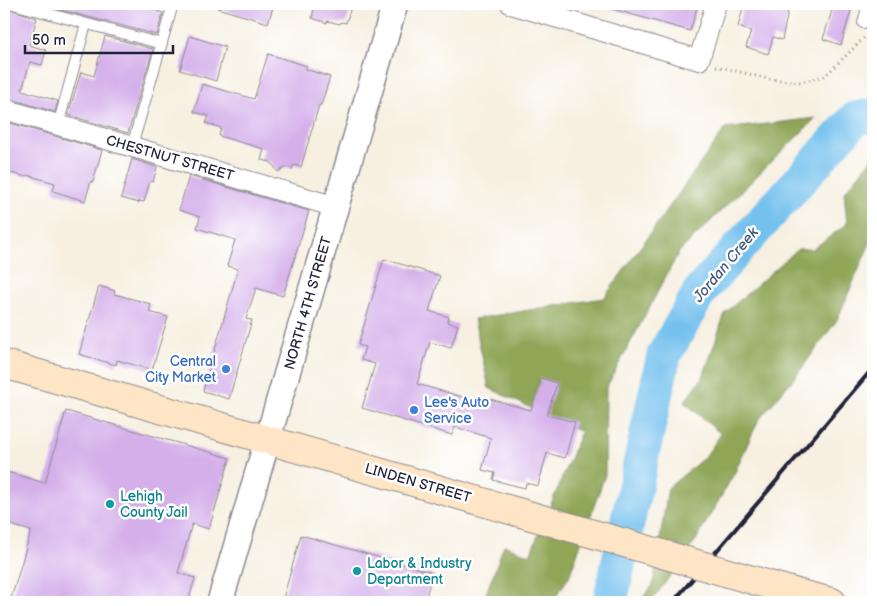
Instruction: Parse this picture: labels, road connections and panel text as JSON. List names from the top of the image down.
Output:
{
  "streets": {
    "main road": ["LINDEN STREET"],
    "street": ["CHESTNUT STREET", "NORTH 4TH STREET"]
  },
  "crossings": [
    ["CHESTNUT STREET", "NORTH 4TH STREET"],
    ["NORTH 4TH STREET", "LINDEN STREET"]
  ],
  "water": ["Jordan Creek"],
  "places": [
    "Central City Market",
    "Lee's Auto Service",
    "Lehigh County Jail",
    "Labor & Industry Department"
  ],
  "scale_bar": "50 m"
}
